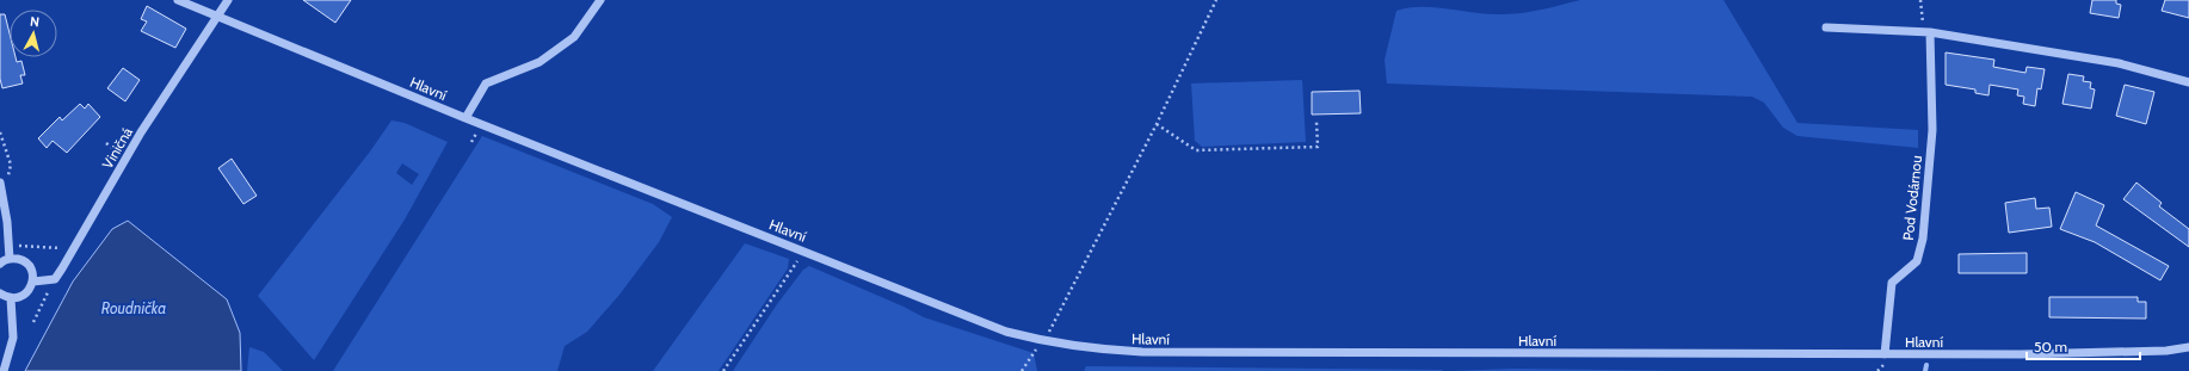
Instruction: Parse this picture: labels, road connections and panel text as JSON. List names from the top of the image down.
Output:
{
  "streets": {
    "street": ["Hlavní", "Viničná", "Pod Vodárnou"]
  },
  "crossings": [
    ["Hlavní", "Viničná"],
    ["Hlavní", "Pod Vodárnou"]
  ],
  "water": ["Roudnička"],
  "scale_bar": "50 m",
  "north": "top"
}
